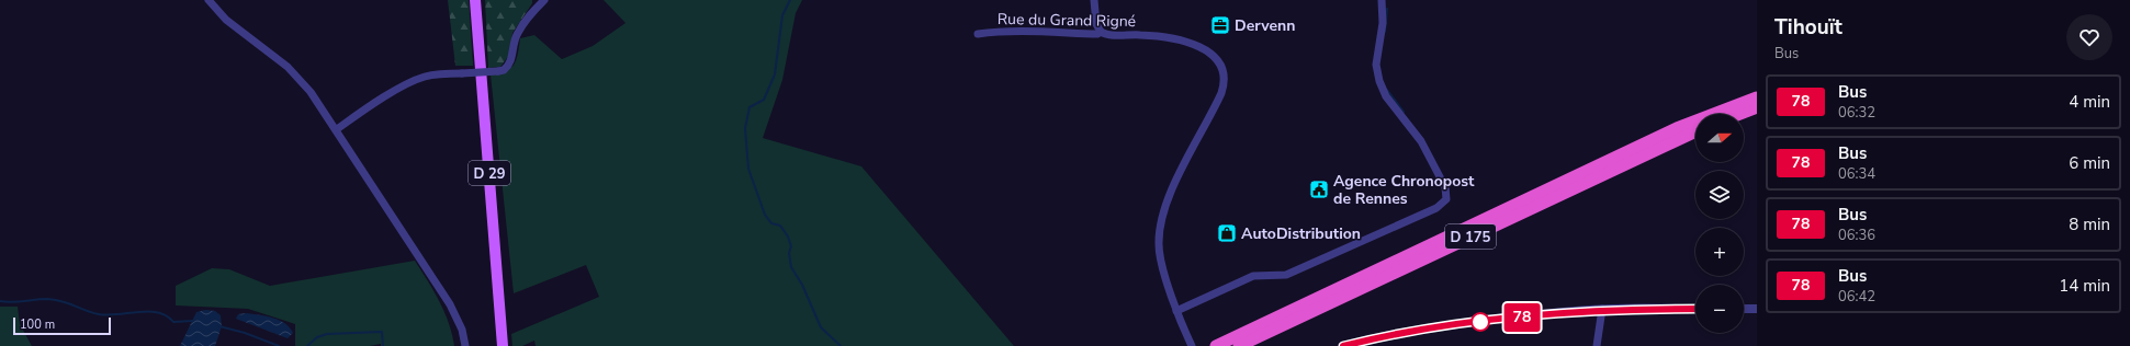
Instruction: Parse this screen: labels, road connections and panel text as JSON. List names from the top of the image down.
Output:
{
  "streets": {
    "highway": ["D 175"],
    "main road": ["D 29"],
    "street": ["Rue du Grand Rigné"]
  },
  "places": {
    "office": ["Dervenn"],
    "public building": ["Agence Chronopost de Rennes"],
    "shop": ["AutoDistribution"]
  },
  "lines": ["bus line 78"],
  "scale_bar": "100 m",
  "north": "right",
  "page": {
    "on_map": "78",
    "heading": ["Tihouït", "Bus"],
    "list": [
      {
        "mark": "78",
        "name": "Bus",
        "note": "06:32",
        "value": "4 min"
      },
      {
        "mark": "78",
        "name": "Bus",
        "note": "06:34",
        "value": "6 min"
      },
      {
        "mark": "78",
        "name": "Bus",
        "note": "06:36",
        "value": "8 min"
      },
      {
        "mark": "78",
        "name": "Bus",
        "note": "06:42",
        "value": "14 min"
      }
    ],
    "map_buttons": ["+", "−"],
    "scale": "100 m"
  }
}
